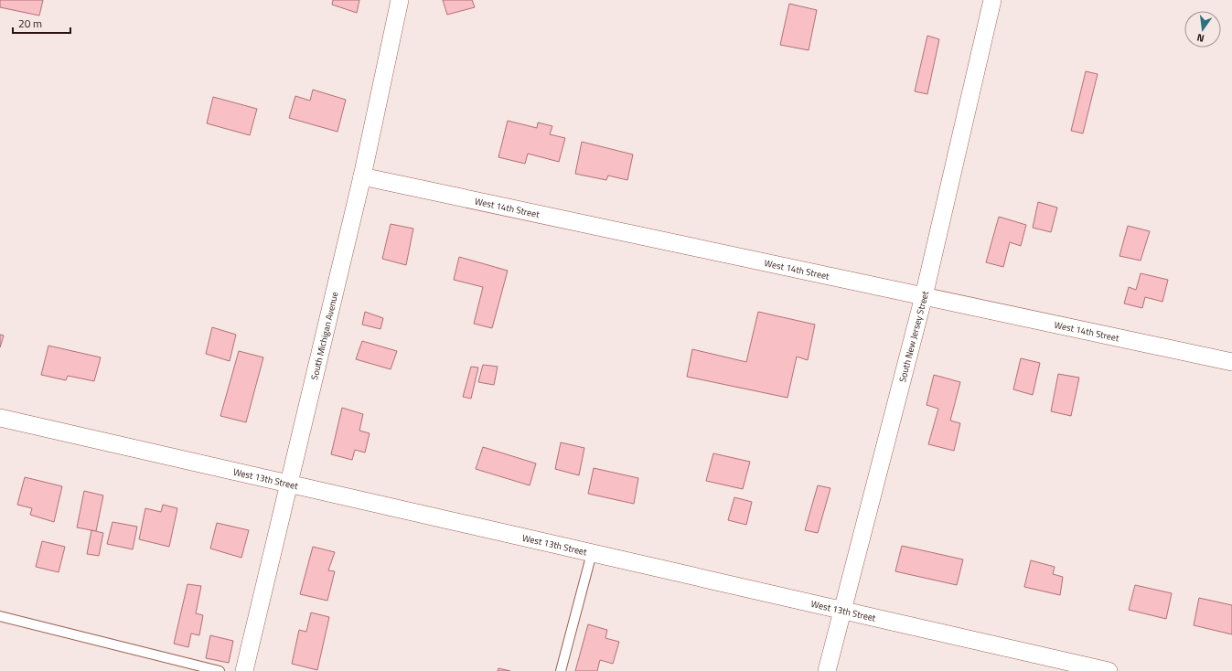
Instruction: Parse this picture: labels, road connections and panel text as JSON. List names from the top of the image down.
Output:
{
  "streets": {
    "street": [
      "West 14th Street",
      "South Michigan Avenue",
      "South New Jersey Street",
      "West 13th Street"
    ]
  },
  "crossings": [
    ["West 14th Street", "South Michigan Avenue"],
    ["West 14th Street", "South New Jersey Street"],
    ["South Michigan Avenue", "West 13th Street"],
    ["South New Jersey Street", "West 13th Street"]
  ],
  "scale_bar": "20 m",
  "north": "bottom"
}
